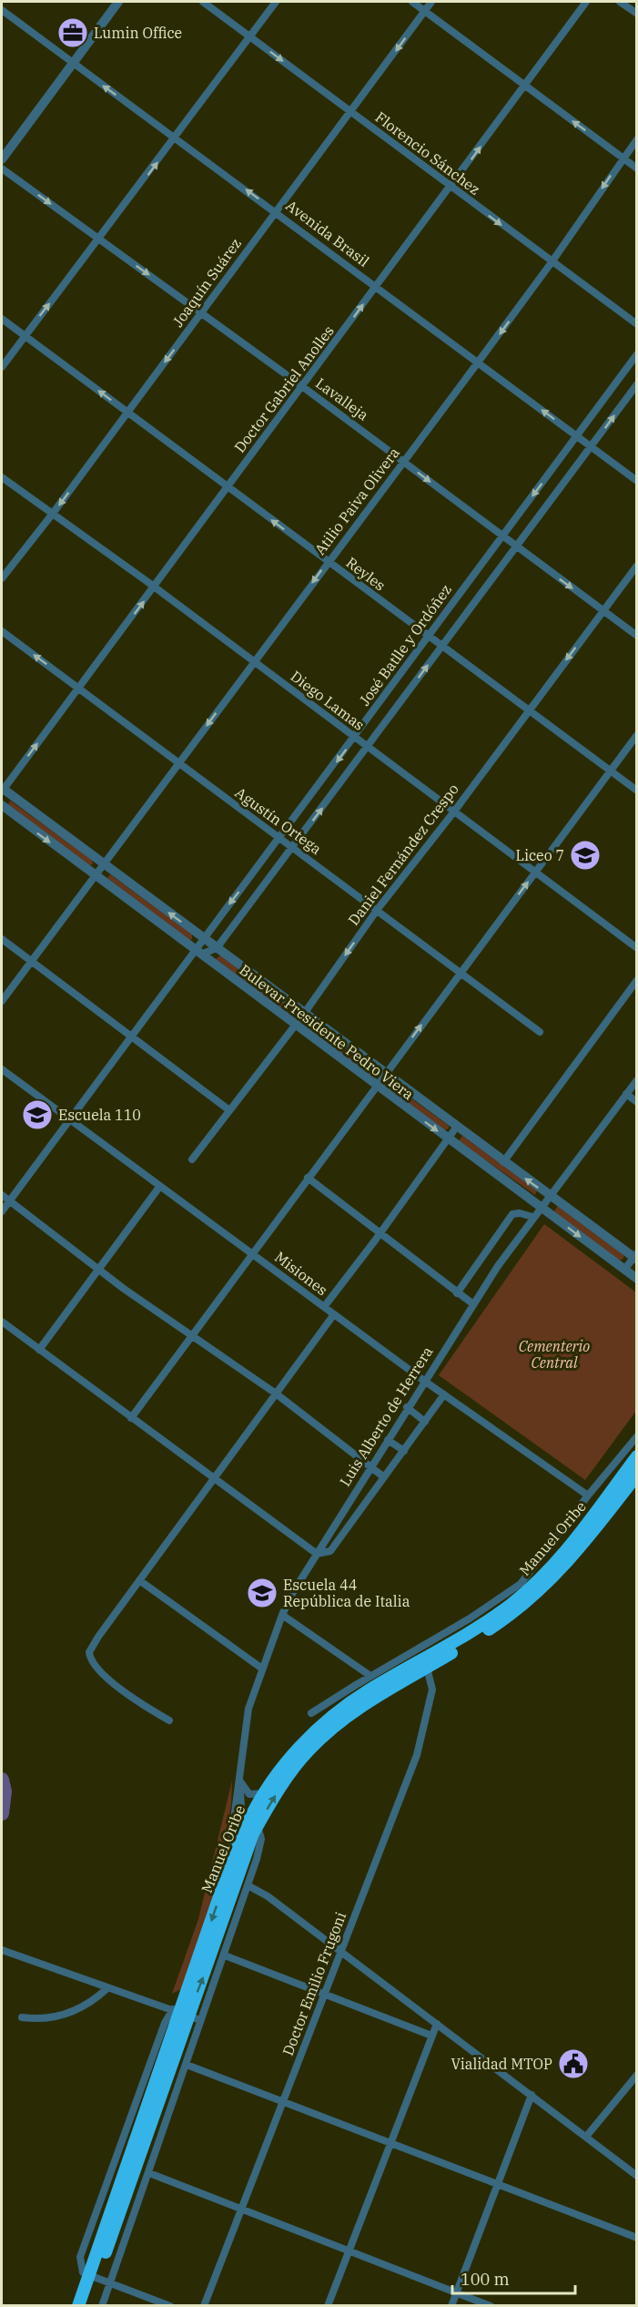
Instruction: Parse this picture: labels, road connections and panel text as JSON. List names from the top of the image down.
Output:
{
  "streets": {
    "highway": ["Manuel Oribe"],
    "street": [
      "Florencio Sánchez",
      "Avenida Brasil",
      "Joaquín Suárez",
      "Doctor Gabriel Anolles",
      "Lavalleja",
      "Atilio Paiva Olivera",
      "Reyles",
      "José Batlle y Ordóñez",
      "Diego Lamas",
      "Agustín Ortega",
      "Daniel Fernández Crespo",
      "Bulevar Presidente Pedro Viera",
      "Misiones",
      "Luis Alberto de Herrera",
      "Doctor Emilio Frugoni"
    ]
  },
  "crossings": [
    ["Florencio Sánchez", "Joaquín Suárez"],
    ["Florencio Sánchez", "Doctor Gabriel Anolles"],
    ["Florencio Sánchez", "Atilio Paiva Olivera"],
    ["Avenida Brasil", "Joaquín Suárez"],
    ["Avenida Brasil", "Doctor Gabriel Anolles"],
    ["Avenida Brasil", "Atilio Paiva Olivera"],
    ["Avenida Brasil", "José Batlle y Ordóñez"],
    ["Joaquín Suárez", "Lavalleja"],
    ["Joaquín Suárez", "Reyles"],
    ["Joaquín Suárez", "Diego Lamas"],
    ["Doctor Gabriel Anolles", "Lavalleja"],
    ["Doctor Gabriel Anolles", "Reyles"],
    ["Doctor Gabriel Anolles", "Diego Lamas"],
    ["Doctor Gabriel Anolles", "Agustín Ortega"],
    ["Doctor Gabriel Anolles", "Bulevar Presidente Pedro Viera"],
    ["Lavalleja", "Atilio Paiva Olivera"],
    ["Lavalleja", "José Batlle y Ordóñez"],
    ["Lavalleja", "Daniel Fernández Crespo"],
    ["Atilio Paiva Olivera", "Reyles"],
    ["Atilio Paiva Olivera", "Diego Lamas"],
    ["Atilio Paiva Olivera", "Agustín Ortega"],
    ["Atilio Paiva Olivera", "Bulevar Presidente Pedro Viera"],
    ["Reyles", "José Batlle y Ordóñez"],
    ["Reyles", "Daniel Fernández Crespo"],
    ["José Batlle y Ordóñez", "Diego Lamas"],
    ["José Batlle y Ordóñez", "Agustín Ortega"],
    ["José Batlle y Ordóñez", "Bulevar Presidente Pedro Viera"],
    ["José Batlle y Ordóñez", "Misiones"],
    ["Diego Lamas", "Daniel Fernández Crespo"],
    ["Agustín Ortega", "Daniel Fernández Crespo"],
    ["Daniel Fernández Crespo", "Bulevar Presidente Pedro Viera"],
    ["Bulevar Presidente Pedro Viera", "Luis Alberto de Herrera"],
    ["Misiones", "Luis Alberto de Herrera"],
    ["Misiones", "Manuel Oribe"],
    ["Luis Alberto de Herrera", "Manuel Oribe"],
    ["Manuel Oribe", "Doctor Emilio Frugoni"]
  ],
  "one_way": [
    "Florencio Sánchez",
    "Avenida Brasil",
    "Joaquín Suárez",
    "Doctor Gabriel Anolles",
    "Lavalleja",
    "Atilio Paiva Olivera"
  ],
  "parks": ["Cementerio Central"],
  "places": {
    "office": ["Lumin Office"],
    "school or university": ["Liceo 7", "Escuela 110", "Escuela 44 República de Italia"],
    "public building": ["Vialidad MTOP"]
  },
  "scale_bar": "100 m"
}
